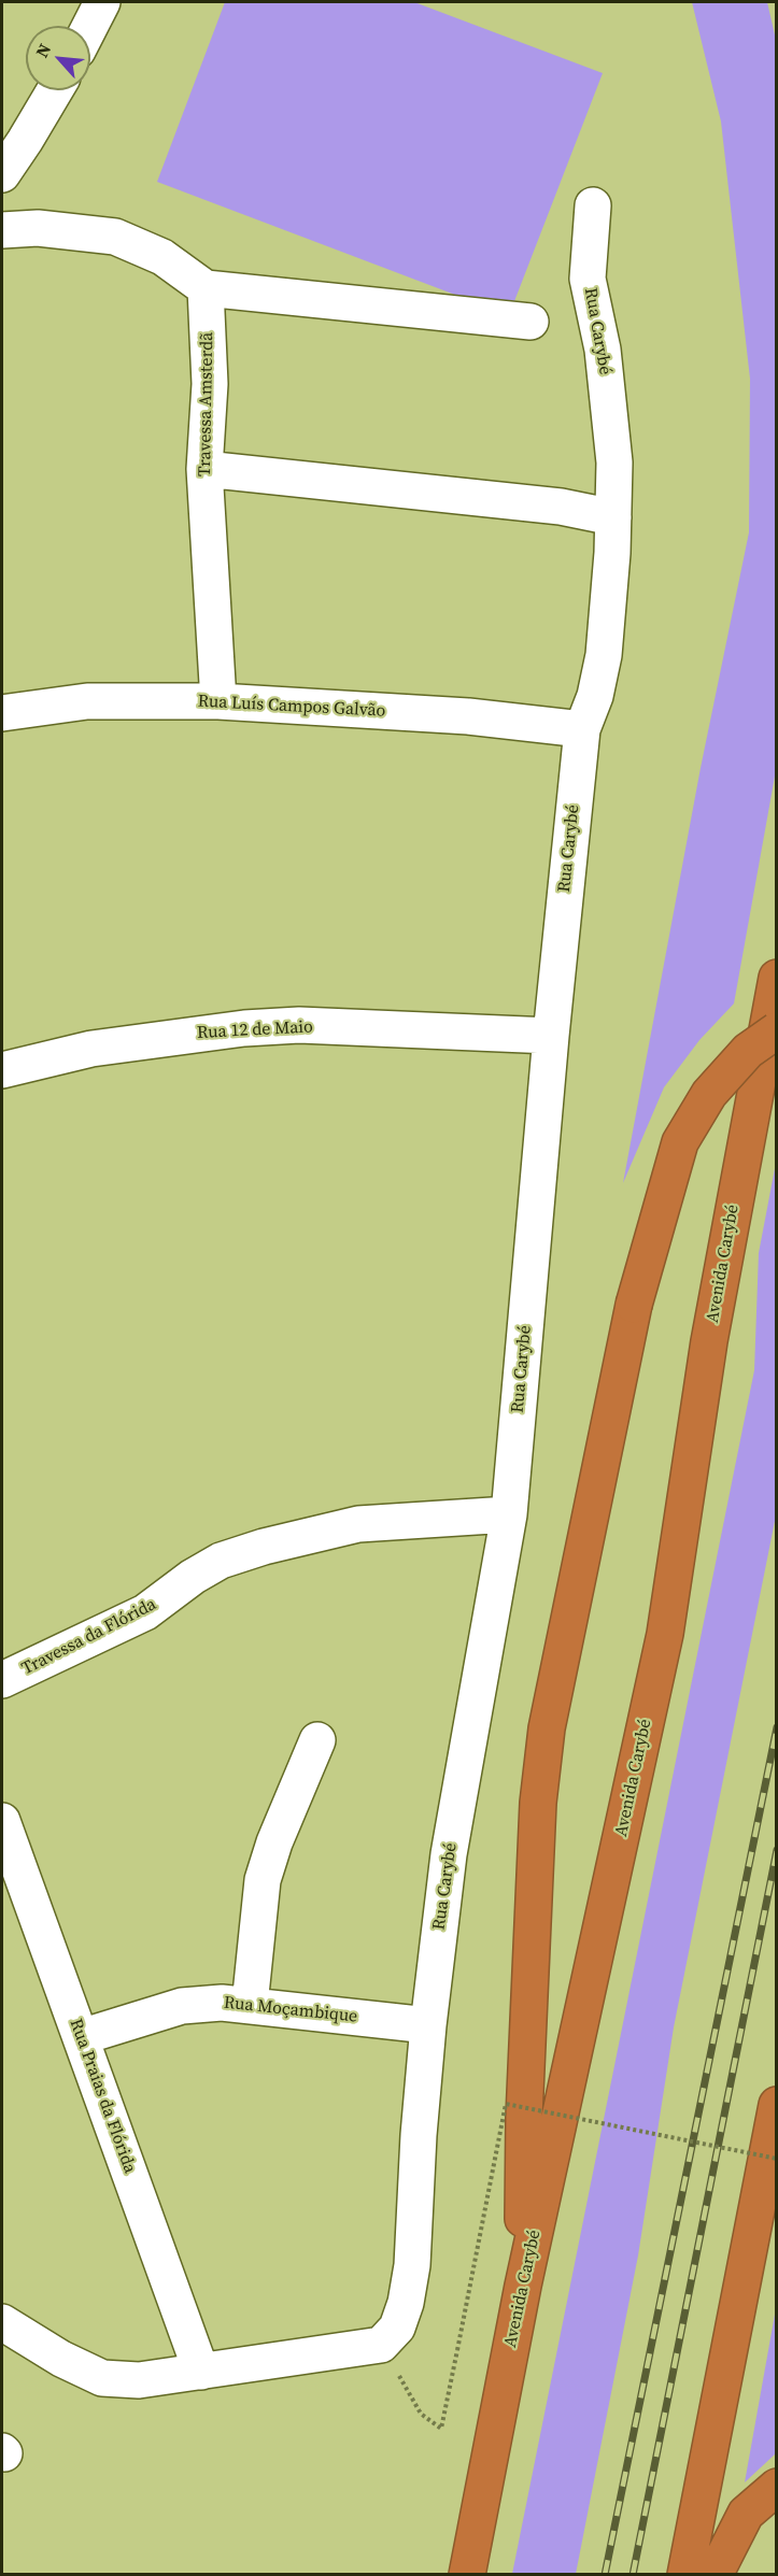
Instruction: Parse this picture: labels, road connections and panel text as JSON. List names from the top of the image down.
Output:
{
  "streets": {
    "highway": ["Avenida Carybé"],
    "street": [
      "Rua Carybé",
      "Travessa Amsterdã",
      "Rua Luís Campos Galvão",
      "Rua 12 de Maio",
      "Travessa da Flórida",
      "Rua Moçambique",
      "Rua Praias da Flórida"
    ]
  },
  "crossings": [
    ["Rua Carybé", "Rua Luís Campos Galvão"],
    ["Rua Carybé", "Rua 12 de Maio"],
    ["Rua Carybé", "Travessa da Flórida"],
    ["Rua Carybé", "Rua Moçambique"],
    ["Travessa Amsterdã", "Rua Luís Campos Galvão"],
    ["Rua Moçambique", "Rua Praias da Flórida"]
  ],
  "north": "top left"
}
